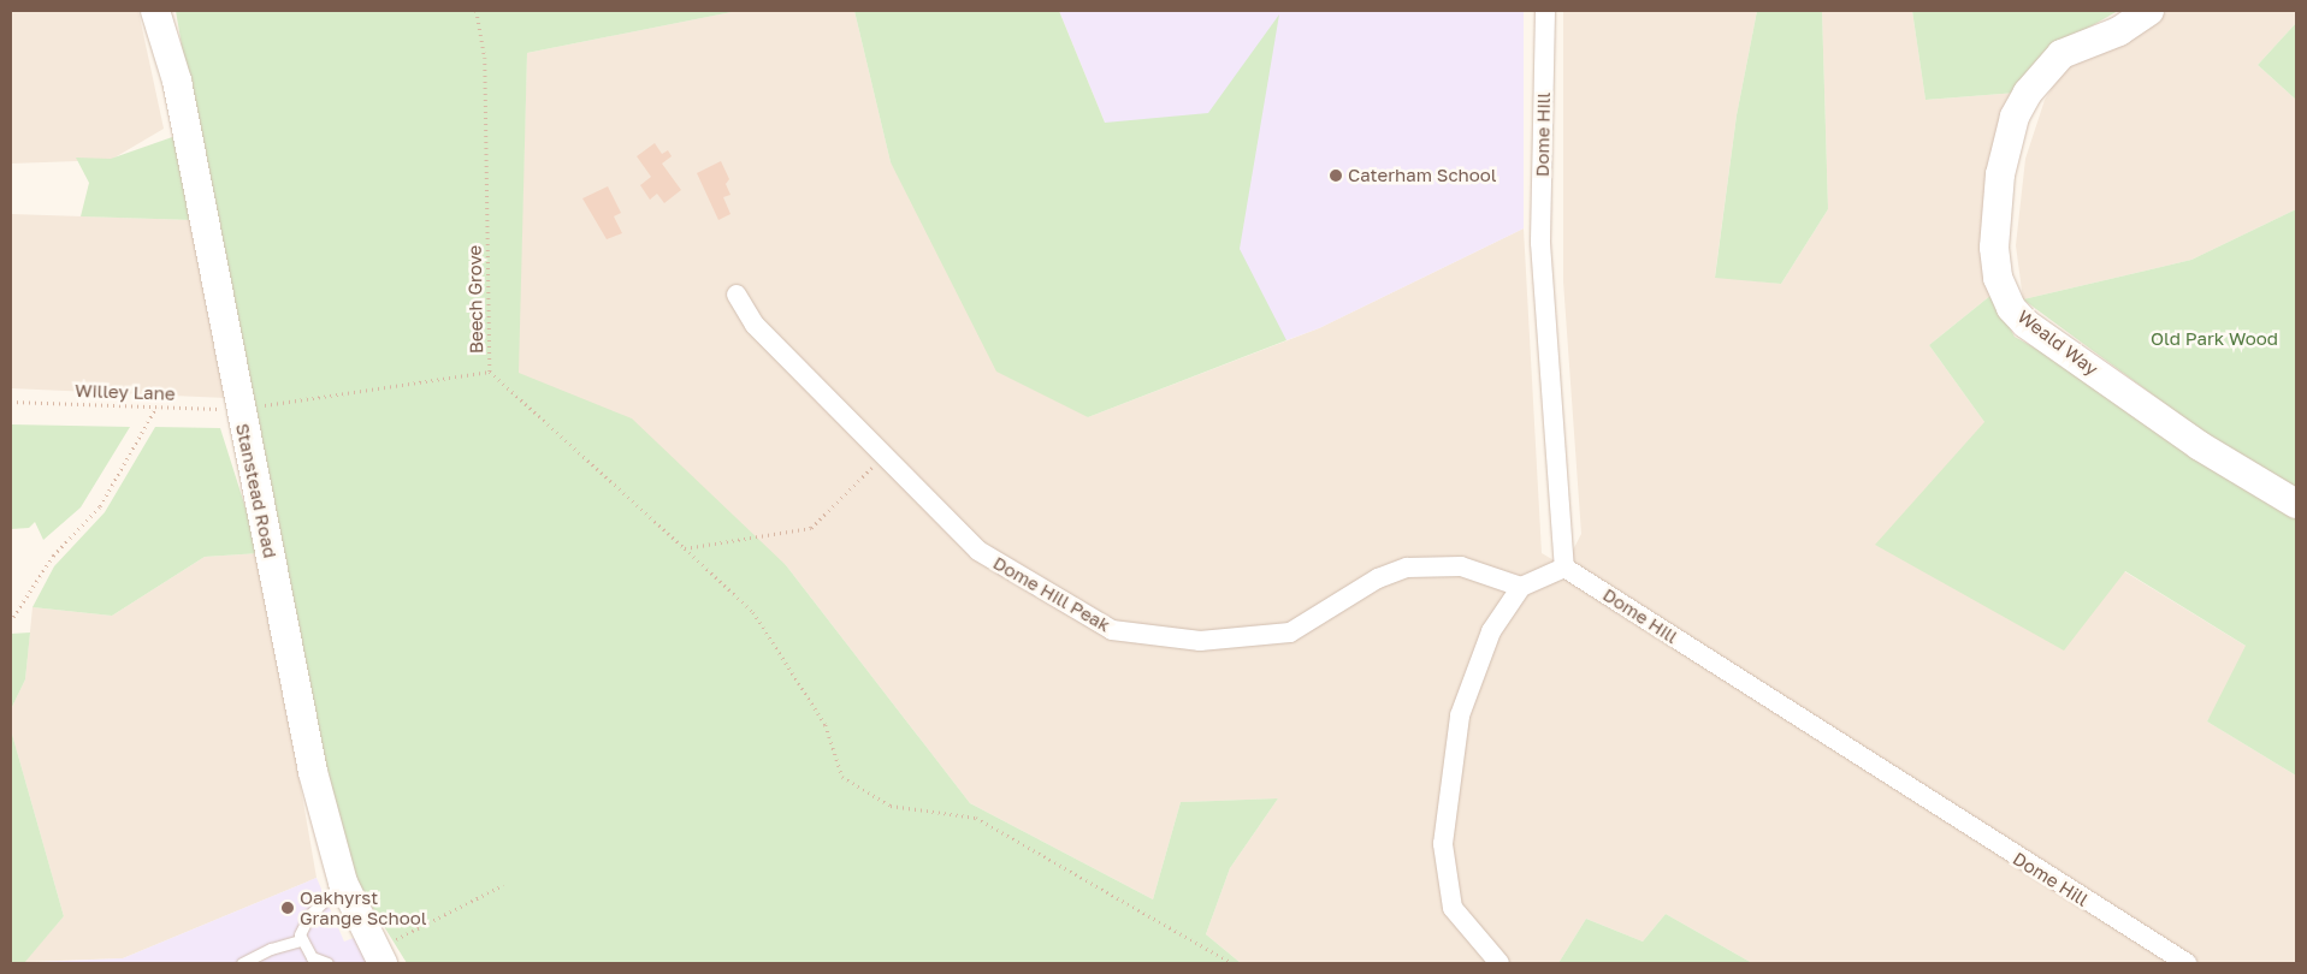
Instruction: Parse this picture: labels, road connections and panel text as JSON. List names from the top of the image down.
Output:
{
  "streets": {
    "street": [
      "Dome Hill",
      "Weald Way",
      "Stanstead Road",
      "Dome Hill Peak"
    ],
    "path": ["Beech Grove", "Willey Lane"]
  },
  "crossings": [
    ["Beech Grove", "Willey Lane"],
    ["Beech Grove", "Stanstead Road"],
    ["Willey Lane", "Stanstead Road"]
  ],
  "parks": ["Old Park Wood"],
  "places": ["Caterham School", "Oakhyrst Grange School"]
}
